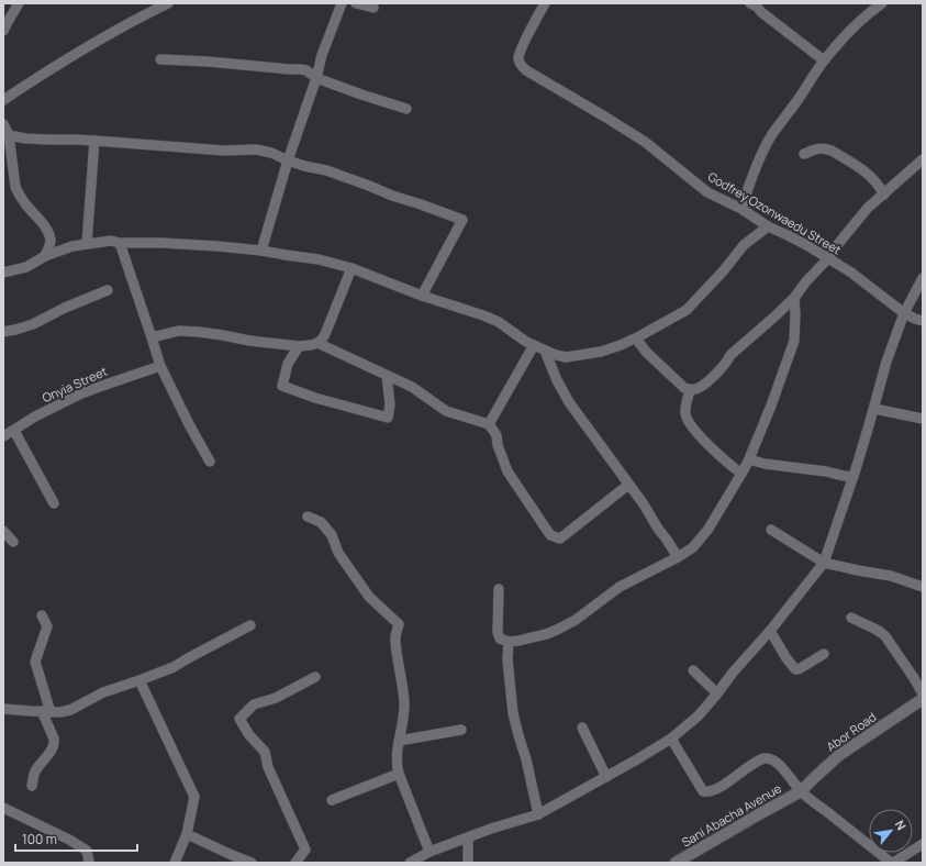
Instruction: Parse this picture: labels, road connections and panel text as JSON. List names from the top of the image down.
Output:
{
  "streets": {
    "street": [
      "Godfrey Ozonwaedu Street",
      "Onyia Street",
      "Abor Road",
      "Sani Abacha Avenue"
    ]
  },
  "crossings": [
    ["Abor Road", "Sani Abacha Avenue"]
  ],
  "scale_bar": "100 m",
  "north": "top right"
}
